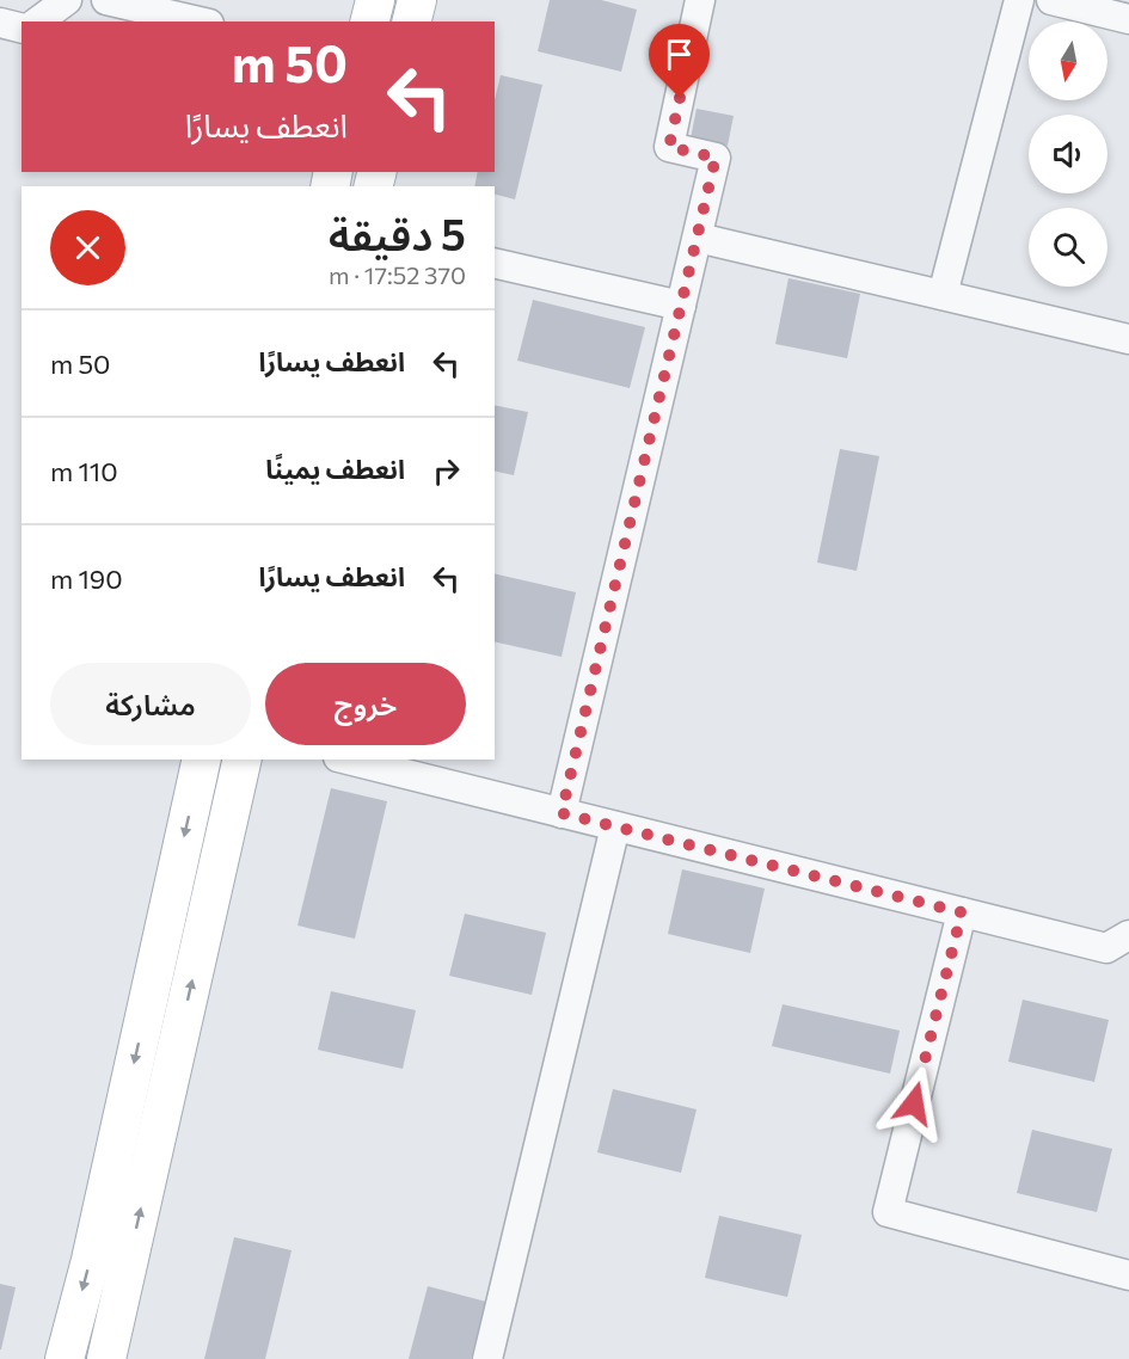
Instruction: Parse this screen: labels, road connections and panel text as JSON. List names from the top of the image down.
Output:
{
  "north": "bottom",
  "page": {
    "turn": ["50 m", "انعطف يسارًا"],
    "heading": ["5 دقيقة", "370 m · 17:52"],
    "list": [
      {
        "name": "انعطف يسارًا",
        "value": "50 m"
      },
      {
        "name": "انعطف يمينًا",
        "value": "110 m"
      },
      {
        "name": "انعطف يسارًا",
        "value": "190 m"
      }
    ],
    "buttons": ["خروج", "مشاركة"]
  }
}
